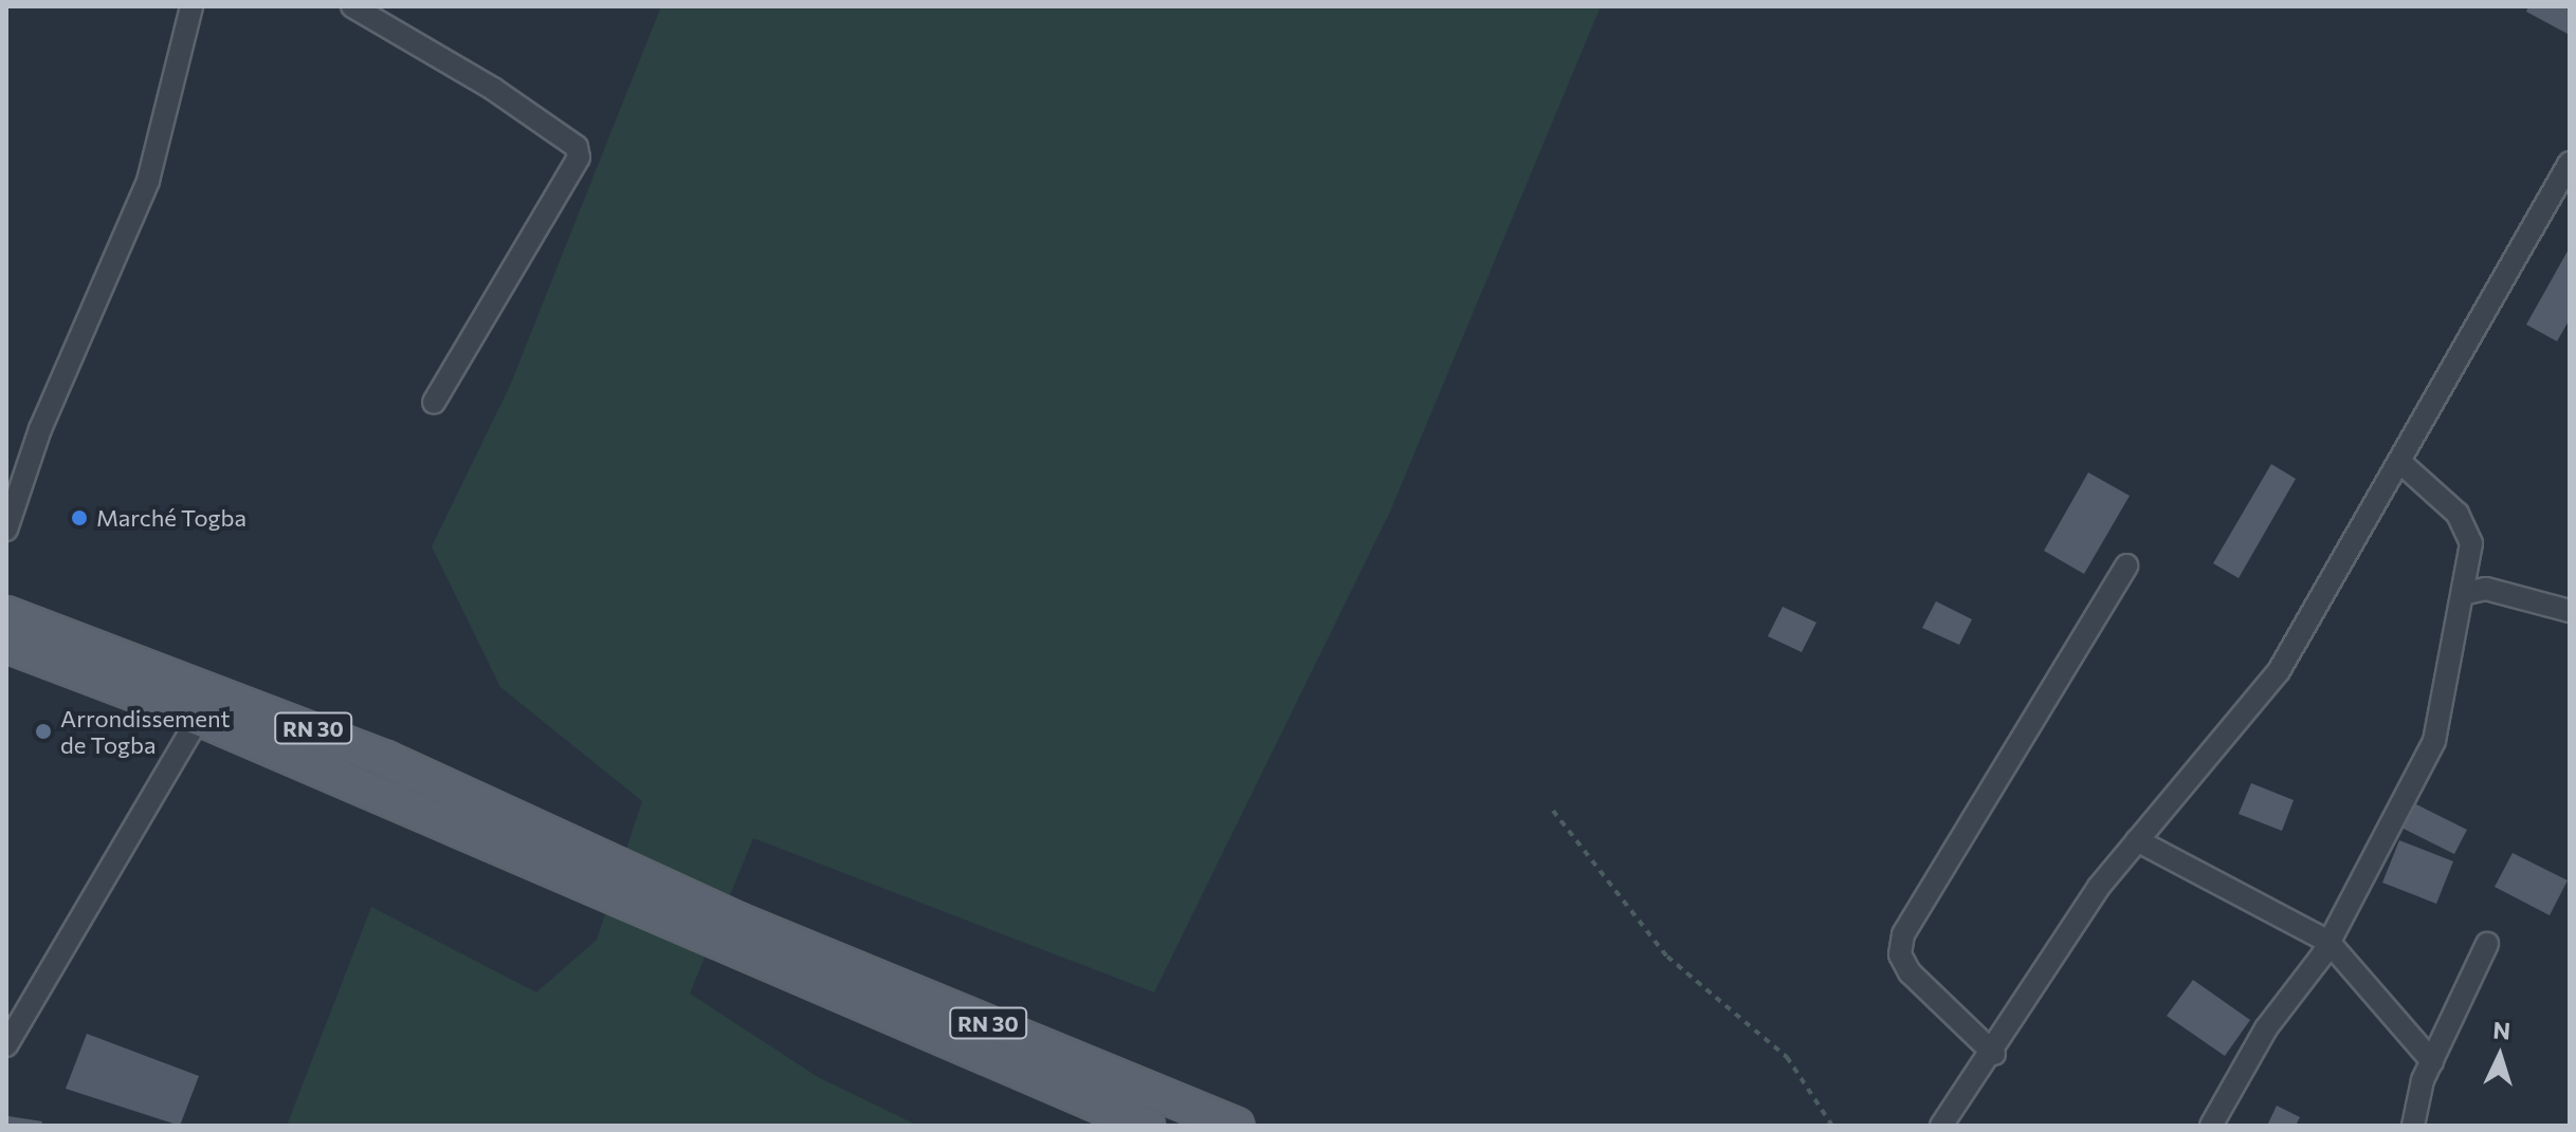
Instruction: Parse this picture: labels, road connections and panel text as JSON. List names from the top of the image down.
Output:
{
  "streets": {
    "main road": ["RN 30"]
  },
  "places": ["Marché Togba", "Arrondissement de Togba"],
  "north": "top"
}
